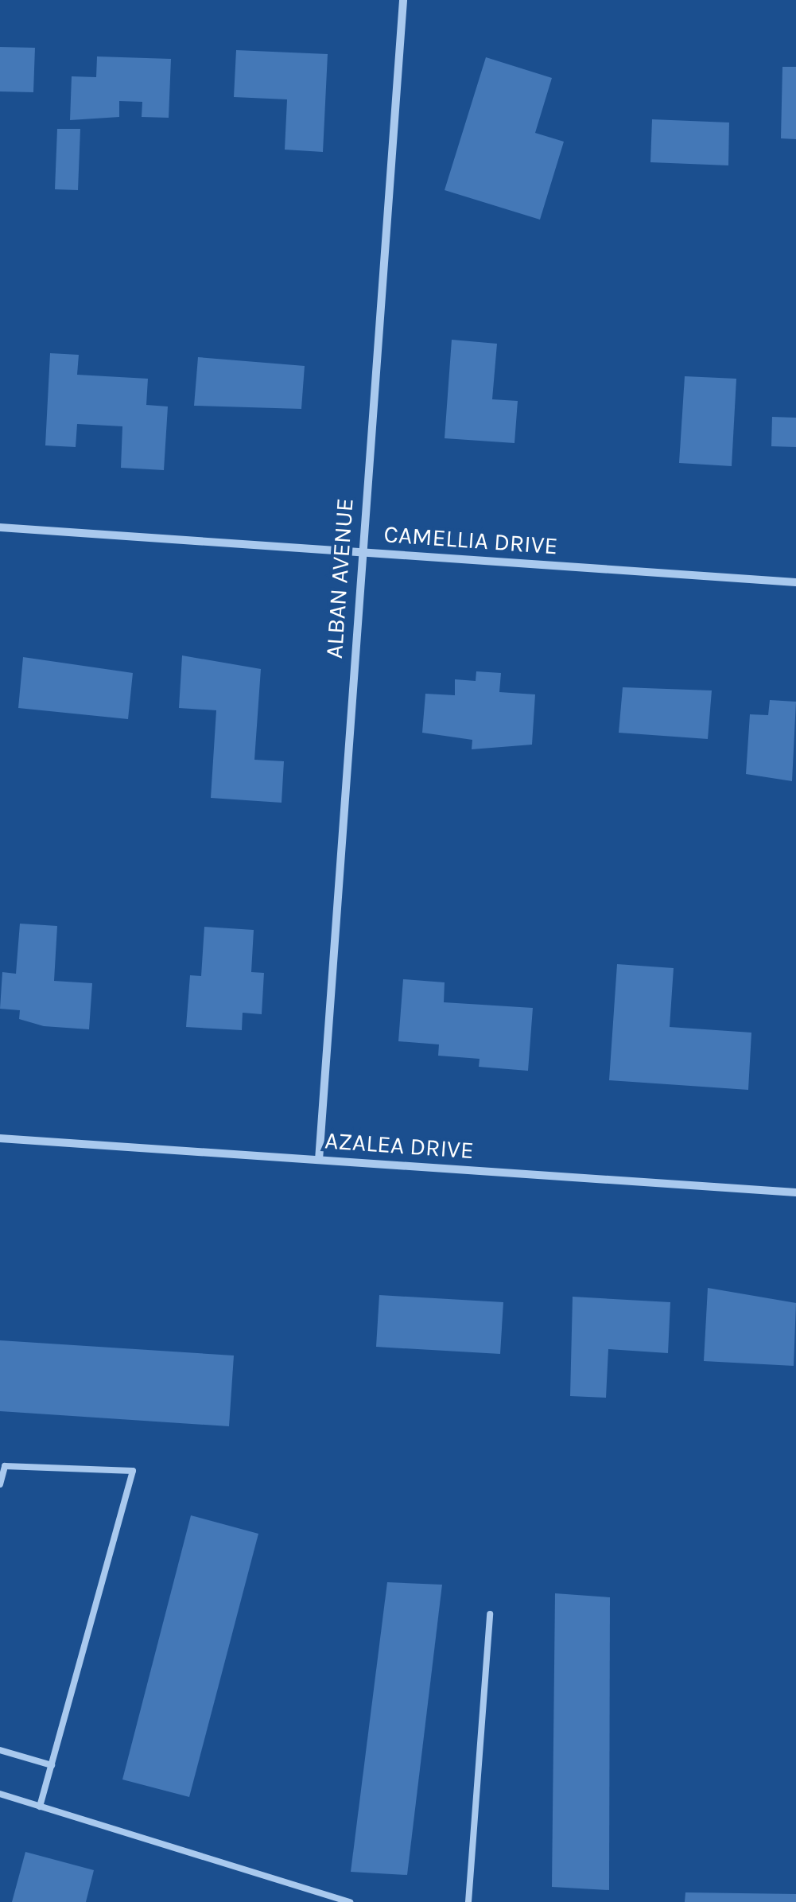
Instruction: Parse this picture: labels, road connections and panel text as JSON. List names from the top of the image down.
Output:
{
  "streets": {
    "street": ["CAMELLIA DRIVE", "ALBAN AVENUE", "AZALEA DRIVE"]
  },
  "crossings": [
    ["CAMELLIA DRIVE", "ALBAN AVENUE"],
    ["ALBAN AVENUE", "AZALEA DRIVE"]
  ]
}
